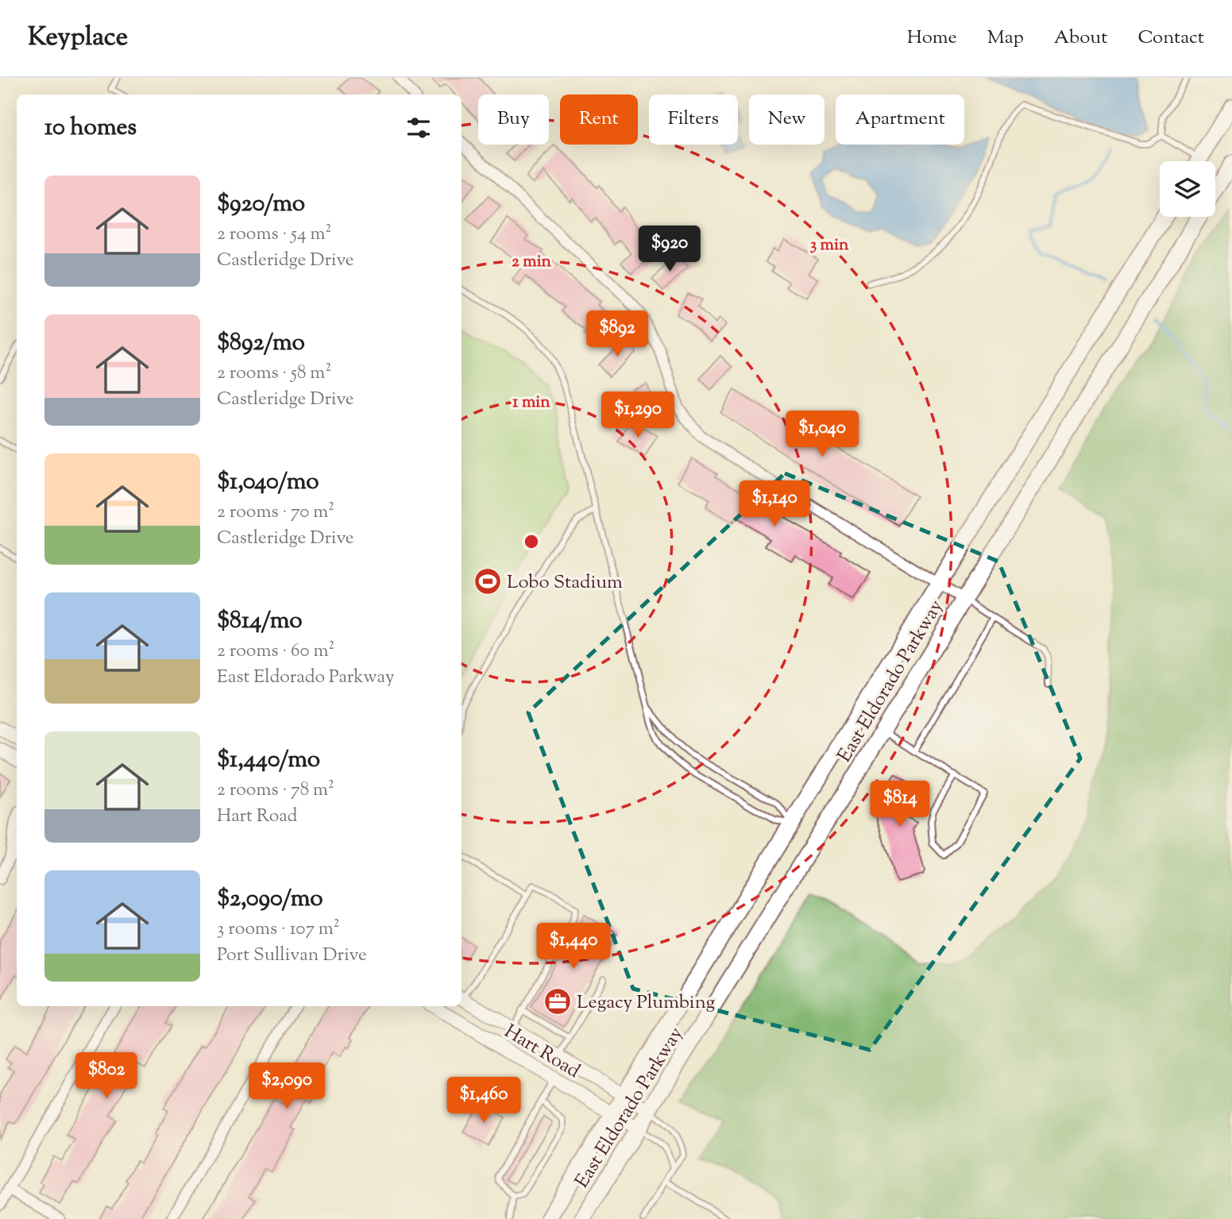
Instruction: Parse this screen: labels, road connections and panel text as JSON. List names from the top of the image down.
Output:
{
  "streets": {
    "main road": ["East Eldorado Parkway"],
    "street": ["Hart Road"]
  },
  "crossings": [
    ["East Eldorado Parkway", "Hart Road"]
  ],
  "places": {
    "sports": ["Lobo Stadium"],
    "office": ["Legacy Plumbing"]
  },
  "page": {
    "header": "Keyplace",
    "nav": [
      "Home",
      "Map",
      "About",
      "Contact"
    ],
    "chip": [
      "Buy",
      "Rent",
      "Filters",
      "New",
      "Apartment"
    ],
    "heading": "10 homes",
    "list": [
      {
        "name": "$920/mo",
        "note": "2 rooms · 54 m² · Castleridge Drive"
      },
      {
        "name": "$892/mo",
        "note": "2 rooms · 58 m² · Castleridge Drive"
      },
      {
        "name": "$1,040/mo",
        "note": "2 rooms · 70 m² · Castleridge Drive"
      },
      {
        "name": "$814/mo",
        "note": "2 rooms · 60 m² · East Eldorado Parkway"
      },
      {
        "name": "$1,440/mo",
        "note": "2 rooms · 78 m² · Hart Road"
      },
      {
        "name": "$2,090/mo",
        "note": "3 rooms · 107 m² · Port Sullivan Drive"
      }
    ],
    "price": [
      "$920",
      "$892",
      "$1,290",
      "$1,040",
      "$1,140",
      "$814",
      "$1,440",
      "$802",
      "$2,090",
      "$1,460"
    ]
  },
  "rings": ["3 min", "2 min", "1 min"]
}
